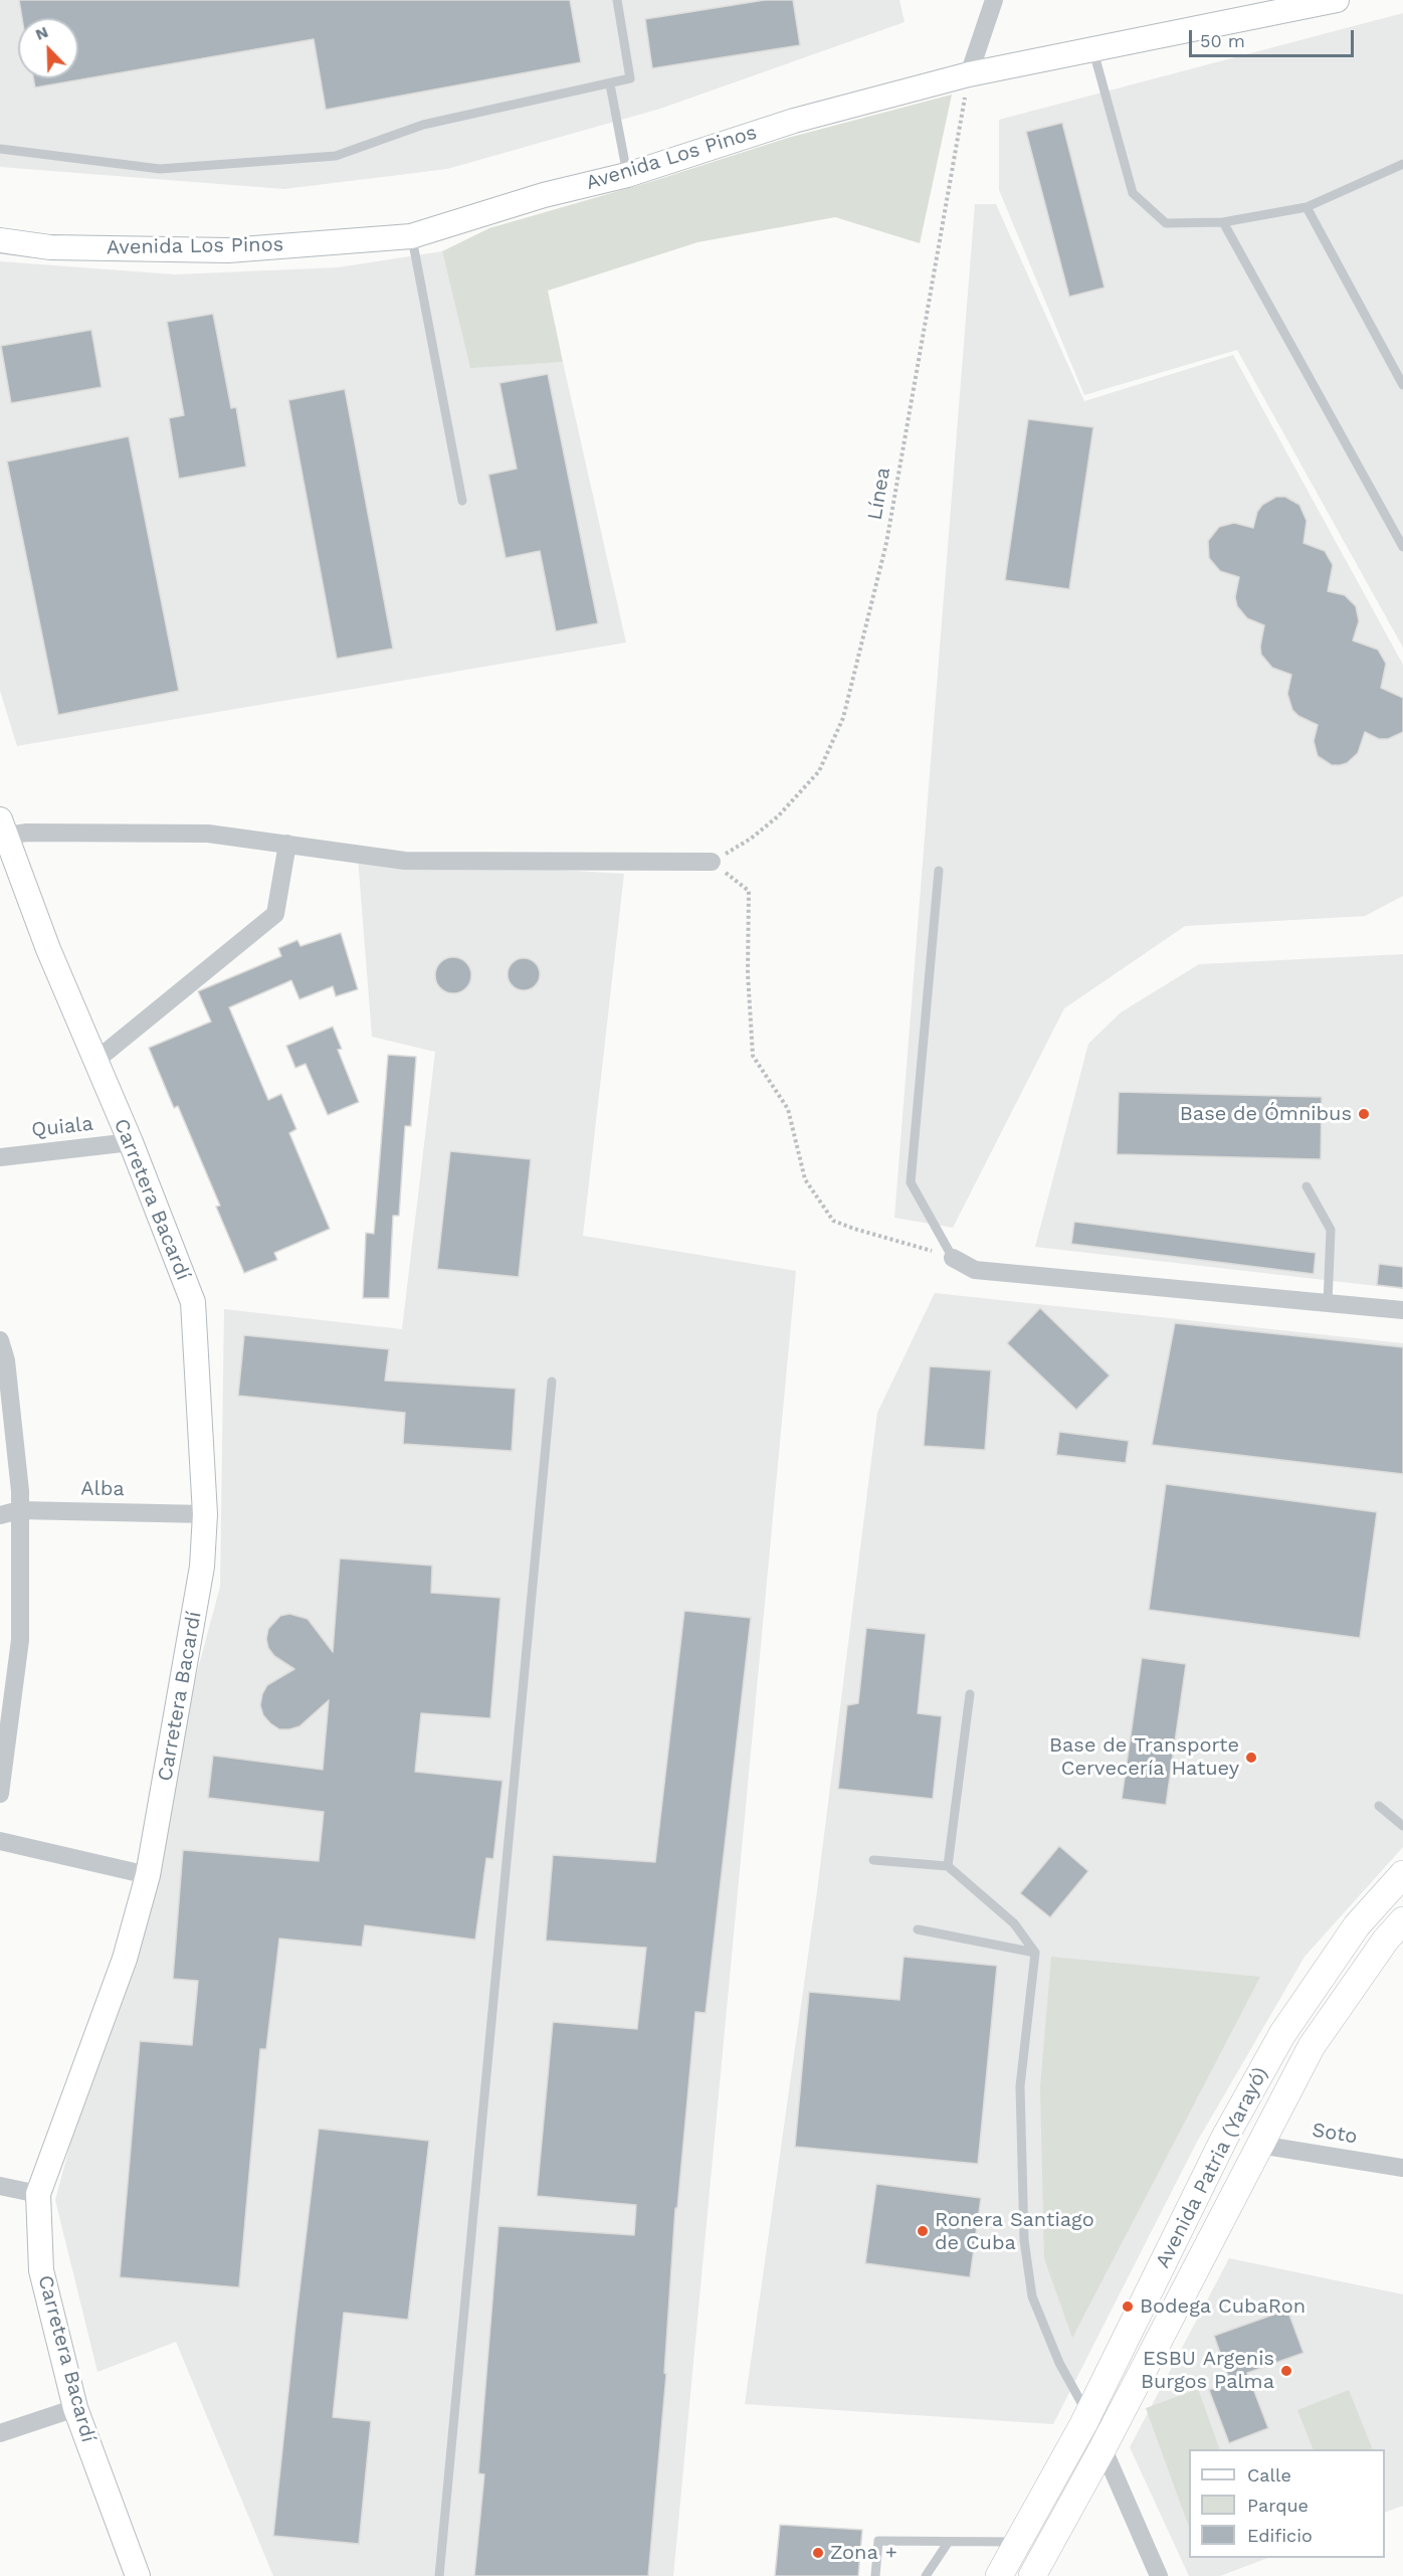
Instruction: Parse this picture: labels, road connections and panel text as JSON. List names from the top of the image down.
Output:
{
  "streets": {
    "main road": ["Avenida Patria (Yarayó)"],
    "street": [
      "Avenida Los Pinos",
      "Quiala",
      "Carretera Bacardí",
      "Alba",
      "Soto"
    ],
    "path": ["Línea"]
  },
  "crossings": [
    ["Avenida Los Pinos", "Línea"],
    ["Quiala", "Carretera Bacardí"],
    ["Carretera Bacardí", "Alba"],
    ["Soto", "Avenida Patria (Yarayó)"]
  ],
  "places": [
    "Base de Ómnibus",
    "Base de Transporte Cervecería Hatuey",
    "Ronera Santiago de Cuba",
    "Bodega CubaRon",
    "ESBU Argenis Burgos Palma",
    "Zona +"
  ],
  "legend": ["Calle", "Parque", "Edificio"],
  "scale_bar": "50 m",
  "north": "top left"
}
